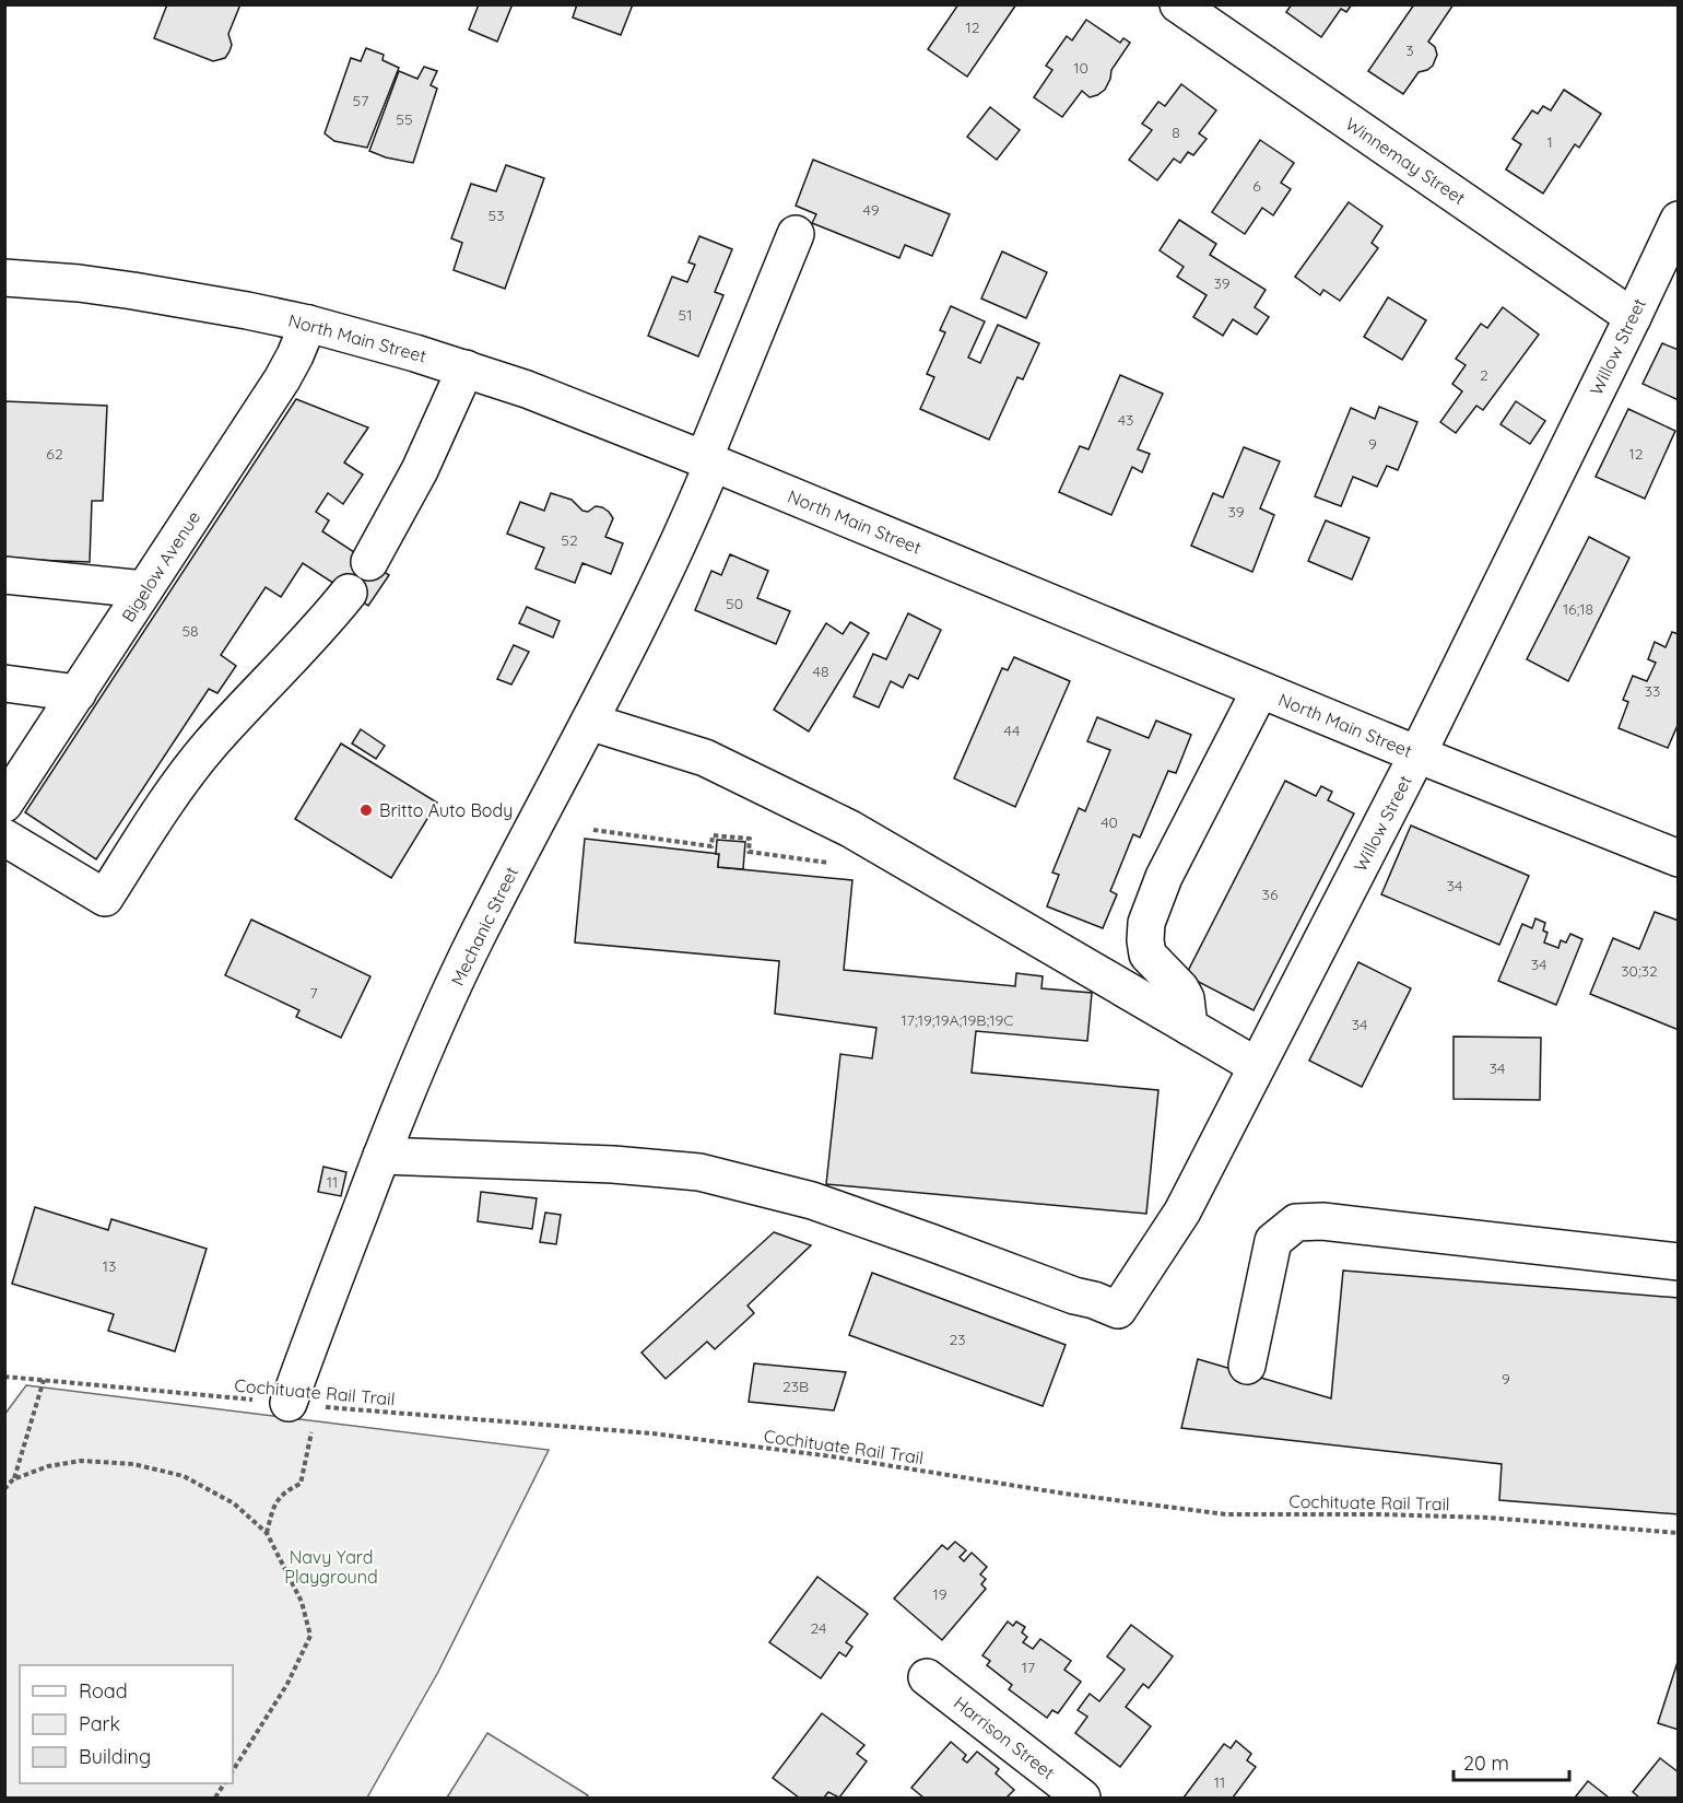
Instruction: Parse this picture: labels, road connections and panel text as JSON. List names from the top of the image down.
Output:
{
  "streets": {
    "street": [
      "Winnemay Street",
      "North Main Street",
      "Willow Street",
      "Bigelow Avenue",
      "Mechanic Street",
      "Harrison Street"
    ],
    "path": ["Cochituate Rail Trail"]
  },
  "crossings": [
    ["Winnemay Street", "Willow Street"],
    ["North Main Street", "Willow Street"],
    ["North Main Street", "Bigelow Avenue"],
    ["North Main Street", "Mechanic Street"],
    ["Willow Street", "Mechanic Street"],
    ["Mechanic Street", "Cochituate Rail Trail"]
  ],
  "parks": ["Navy Yard Playground"],
  "places": ["Britto Auto Body"],
  "house_numbers": [
    "12",
    "3",
    "10",
    "57",
    "55",
    "8",
    "1",
    "6",
    "49",
    "53",
    "39",
    "51",
    "2",
    "43",
    "9",
    "62",
    "12",
    "39",
    "52",
    "50",
    "16;18",
    "58",
    "48",
    "33",
    "44",
    "40",
    "34",
    "36",
    "34",
    "30;32",
    "7",
    "17;19;19A;19B;19C",
    "34",
    "34",
    "11",
    "13",
    "23",
    "9",
    "23B",
    "19",
    "24",
    "17",
    "11"
  ],
  "legend": ["Road", "Park", "Building"],
  "scale_bar": "20 m"
}
